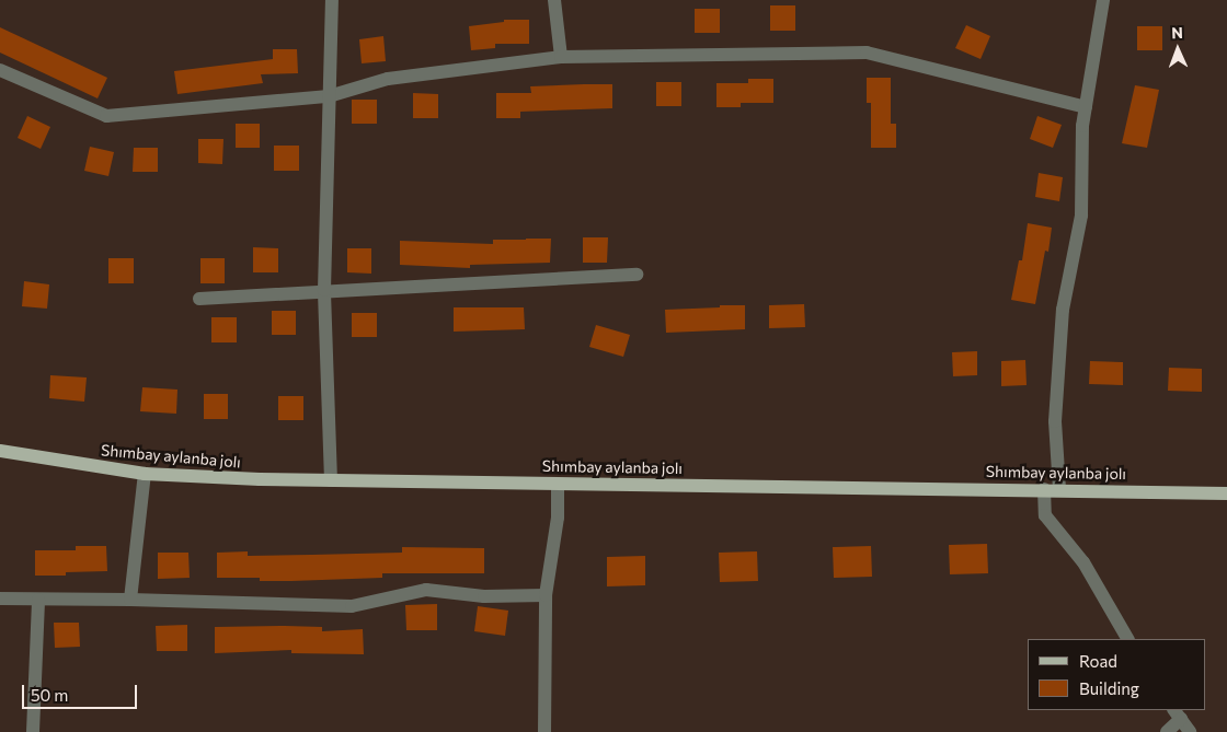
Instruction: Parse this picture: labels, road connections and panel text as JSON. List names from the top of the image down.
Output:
{
  "streets": {
    "main road": ["Shımbay aylanba jolı"]
  },
  "legend": ["Road", "Building"],
  "scale_bar": "50 m",
  "north": "top"
}
